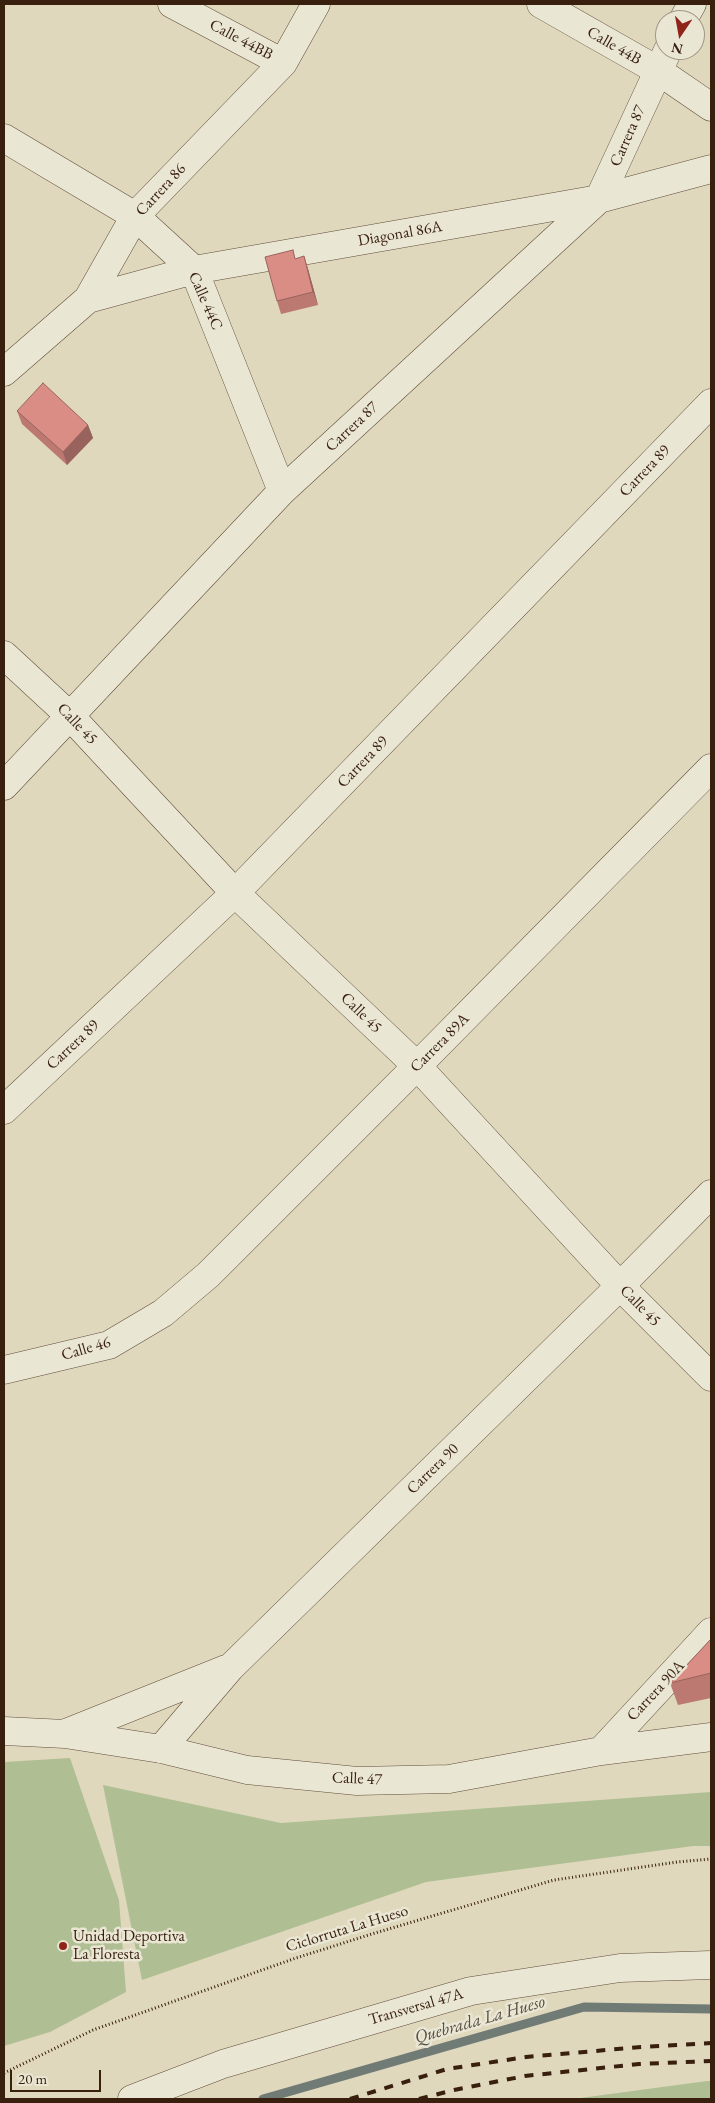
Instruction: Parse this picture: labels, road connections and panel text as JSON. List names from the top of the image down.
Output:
{
  "streets": {
    "street": [
      "Calle 44BB",
      "Calle 44B",
      "Carrera 87",
      "Carrera 86",
      "Diagonal 86A",
      "Calle 44C",
      "Carrera 89",
      "Calle 45",
      "Carrera 89A",
      "Calle 46",
      "Carrera 90",
      "Carrera 90A",
      "Calle 47",
      "Transversal 47A"
    ],
    "path": ["Ciclorruta La Hueso"]
  },
  "crossings": [
    ["Calle 44BB", "Carrera 86"],
    ["Calle 44B", "Carrera 87"],
    ["Carrera 87", "Diagonal 86A"],
    ["Carrera 87", "Calle 44C"],
    ["Carrera 87", "Calle 45"],
    ["Carrera 86", "Diagonal 86A"],
    ["Carrera 86", "Calle 44C"],
    ["Diagonal 86A", "Calle 44C"],
    ["Carrera 89", "Calle 45"],
    ["Calle 45", "Carrera 89A"],
    ["Calle 45", "Carrera 90"],
    ["Carrera 89A", "Calle 46"],
    ["Carrera 90", "Calle 47"],
    ["Carrera 90A", "Calle 47"]
  ],
  "water": ["Quebrada La Hueso"],
  "places": ["Unidad Deportiva La Floresta"],
  "scale_bar": "20 m",
  "north": "bottom"
}
